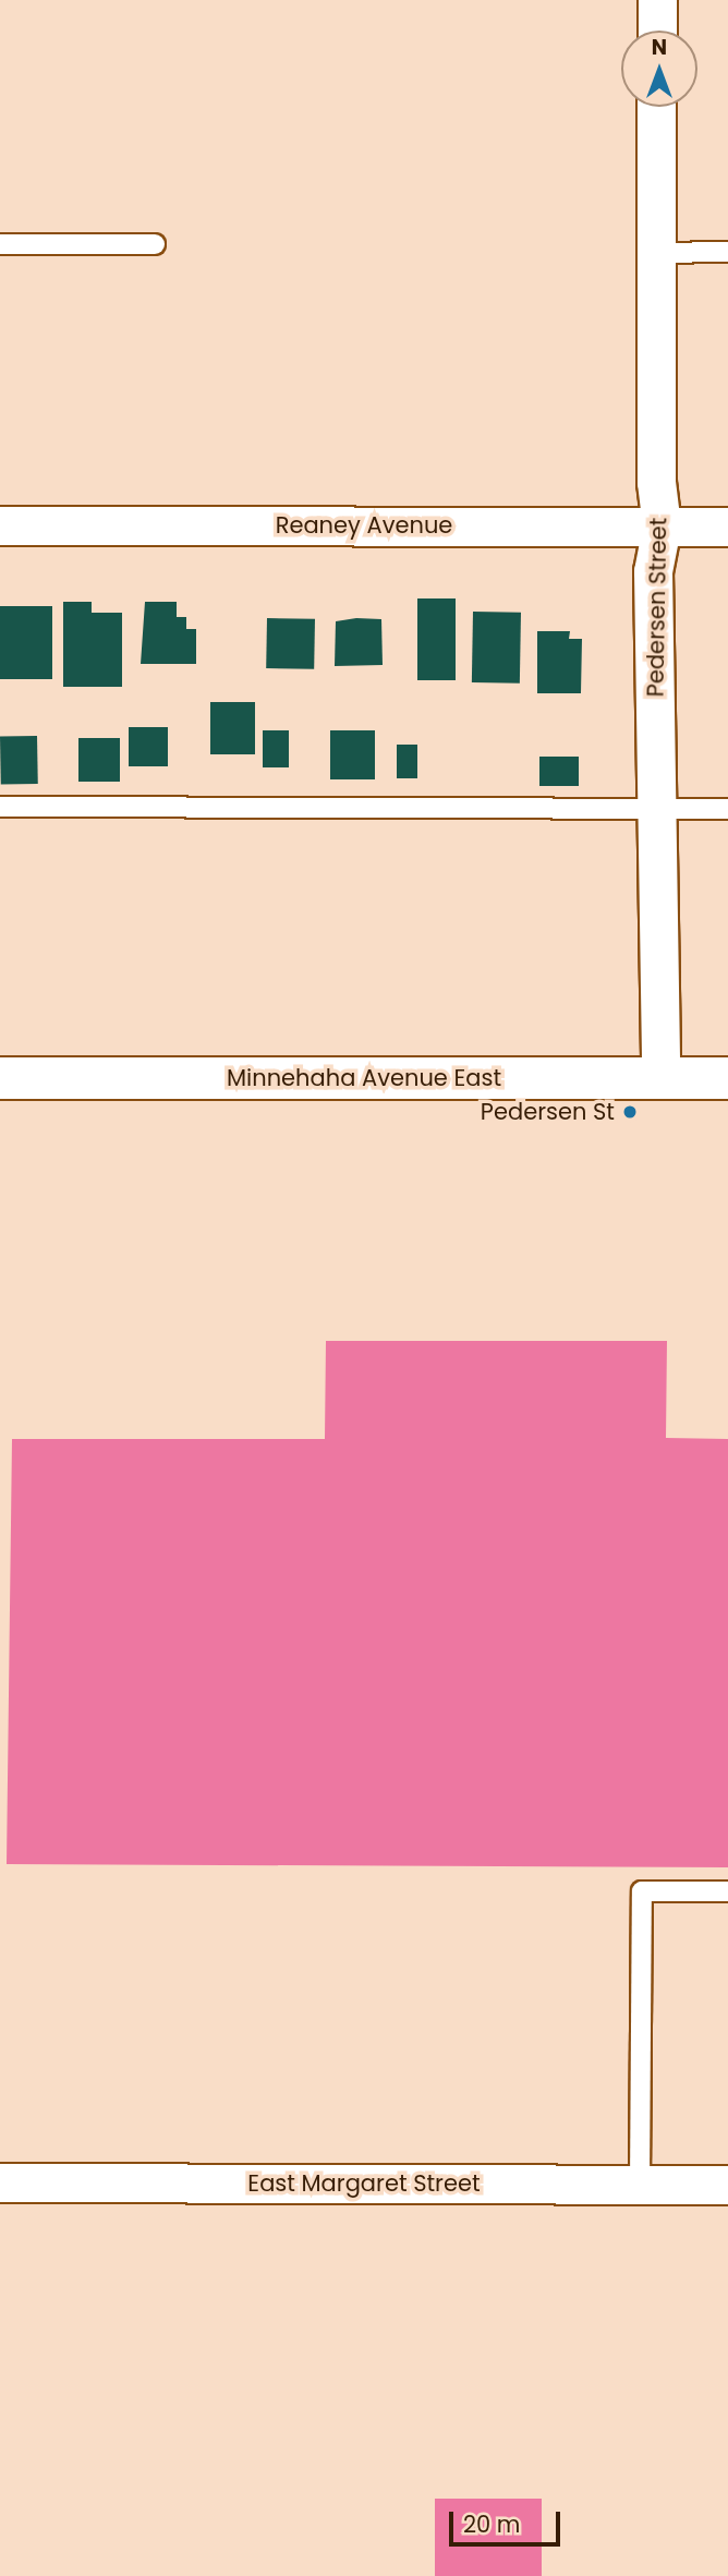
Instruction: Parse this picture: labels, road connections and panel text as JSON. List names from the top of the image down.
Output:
{
  "streets": {
    "main road": ["Minnehaha Avenue East"],
    "street": ["Reaney Avenue", "Pedersen Street", "East Margaret Street"]
  },
  "crossings": [
    ["Reaney Avenue", "Pedersen Street"],
    ["Pedersen Street", "Minnehaha Avenue East"]
  ],
  "places": ["Pedersen St"],
  "scale_bar": "20 m",
  "north": "top"
}
